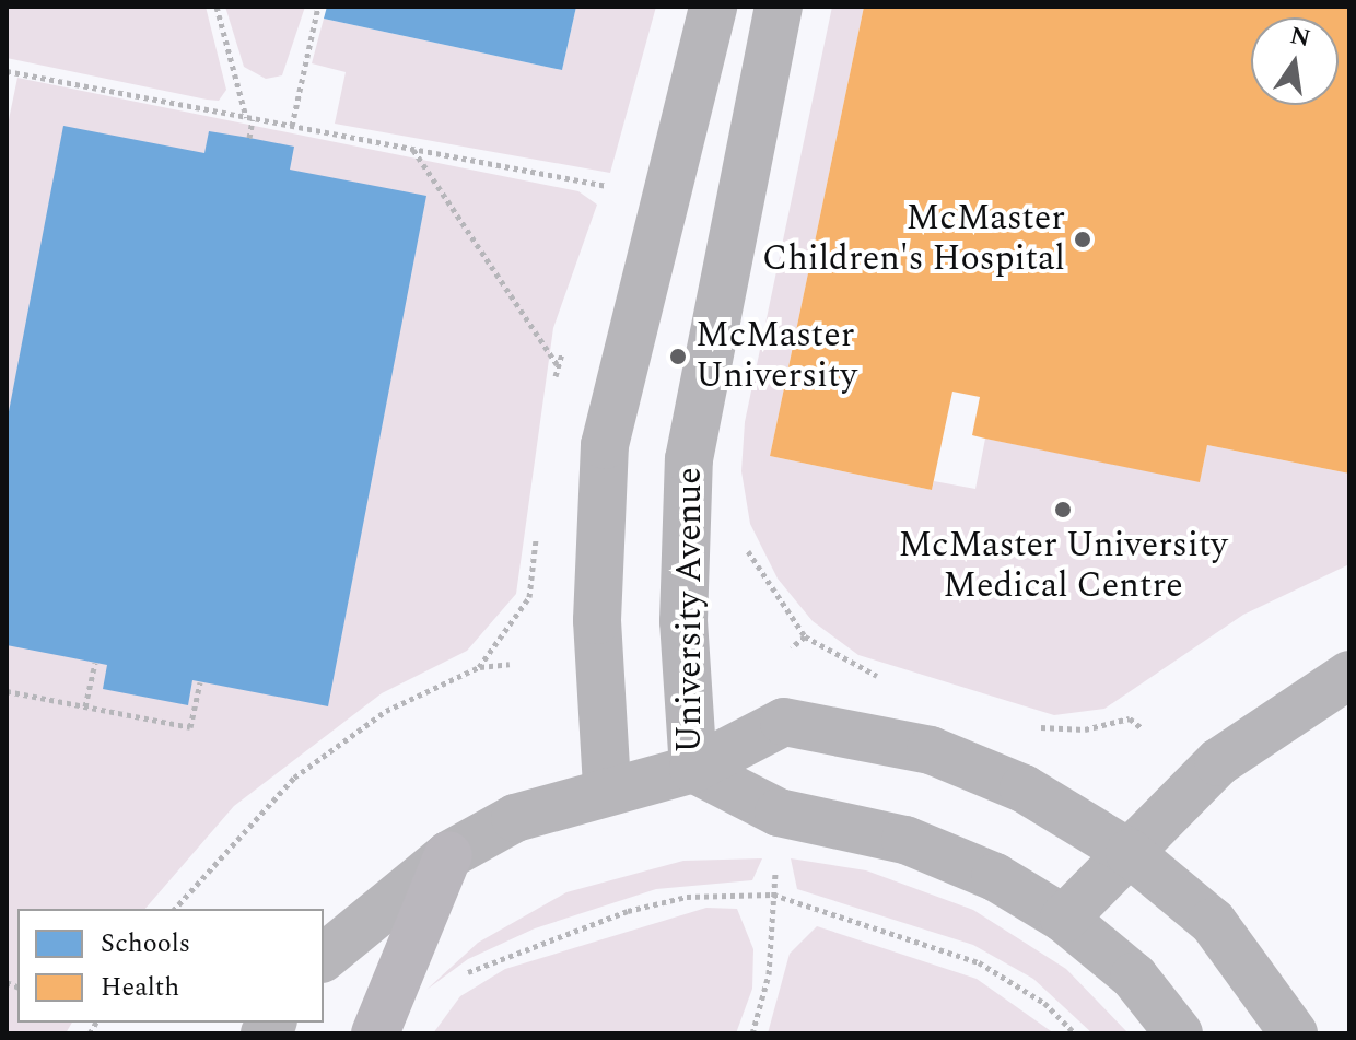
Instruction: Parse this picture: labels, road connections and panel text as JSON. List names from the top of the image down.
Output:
{
  "streets": {
    "street": ["University Avenue"]
  },
  "places": ["McMaster Children's Hospital", "McMaster University", "McMaster University Medical Centre"],
  "legend": ["Schools", "Health"],
  "north": "top"
}
